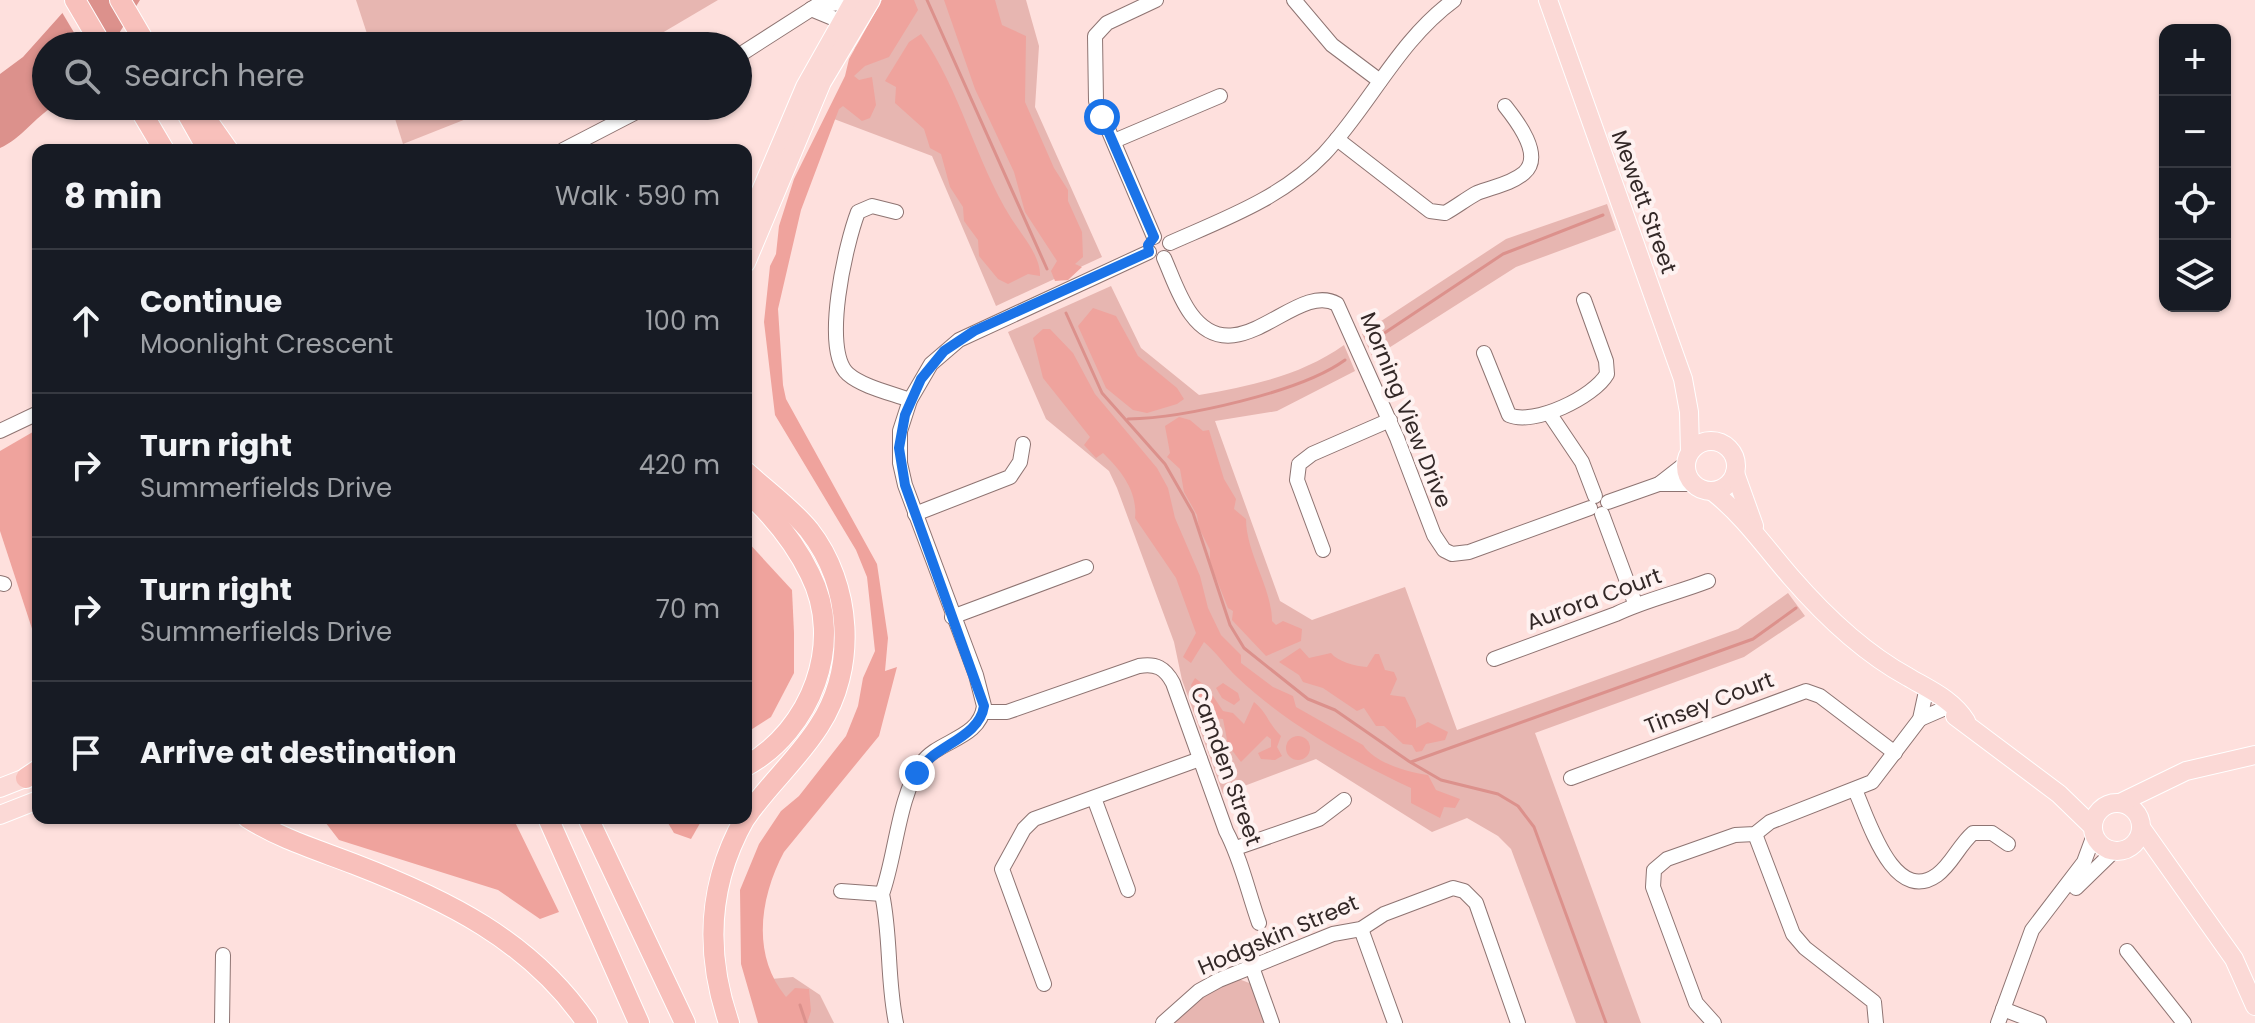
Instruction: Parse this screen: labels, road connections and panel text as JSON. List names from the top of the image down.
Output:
{
  "streets": {
    "main road": ["Mewett Street"],
    "street": [
      "Morning View Drive",
      "Aurora Court",
      "Tinsey Court",
      "Camden Street",
      "Hodgskin Street"
    ]
  },
  "crossings": [
    ["Mewett Street", "Morning View Drive"]
  ],
  "page": {
    "map_buttons": ["+", "−"],
    "search": "Search here",
    "heading": ["8 min", "Walk · 590 m"],
    "list": [
      ["Continue", "Moonlight Crescent", "100 m"],
      ["Turn right", "Summerfields Drive", "420 m"],
      ["Turn right", "Summerfields Drive", "70 m"],
      "Arrive at destination"
    ]
  }
}
